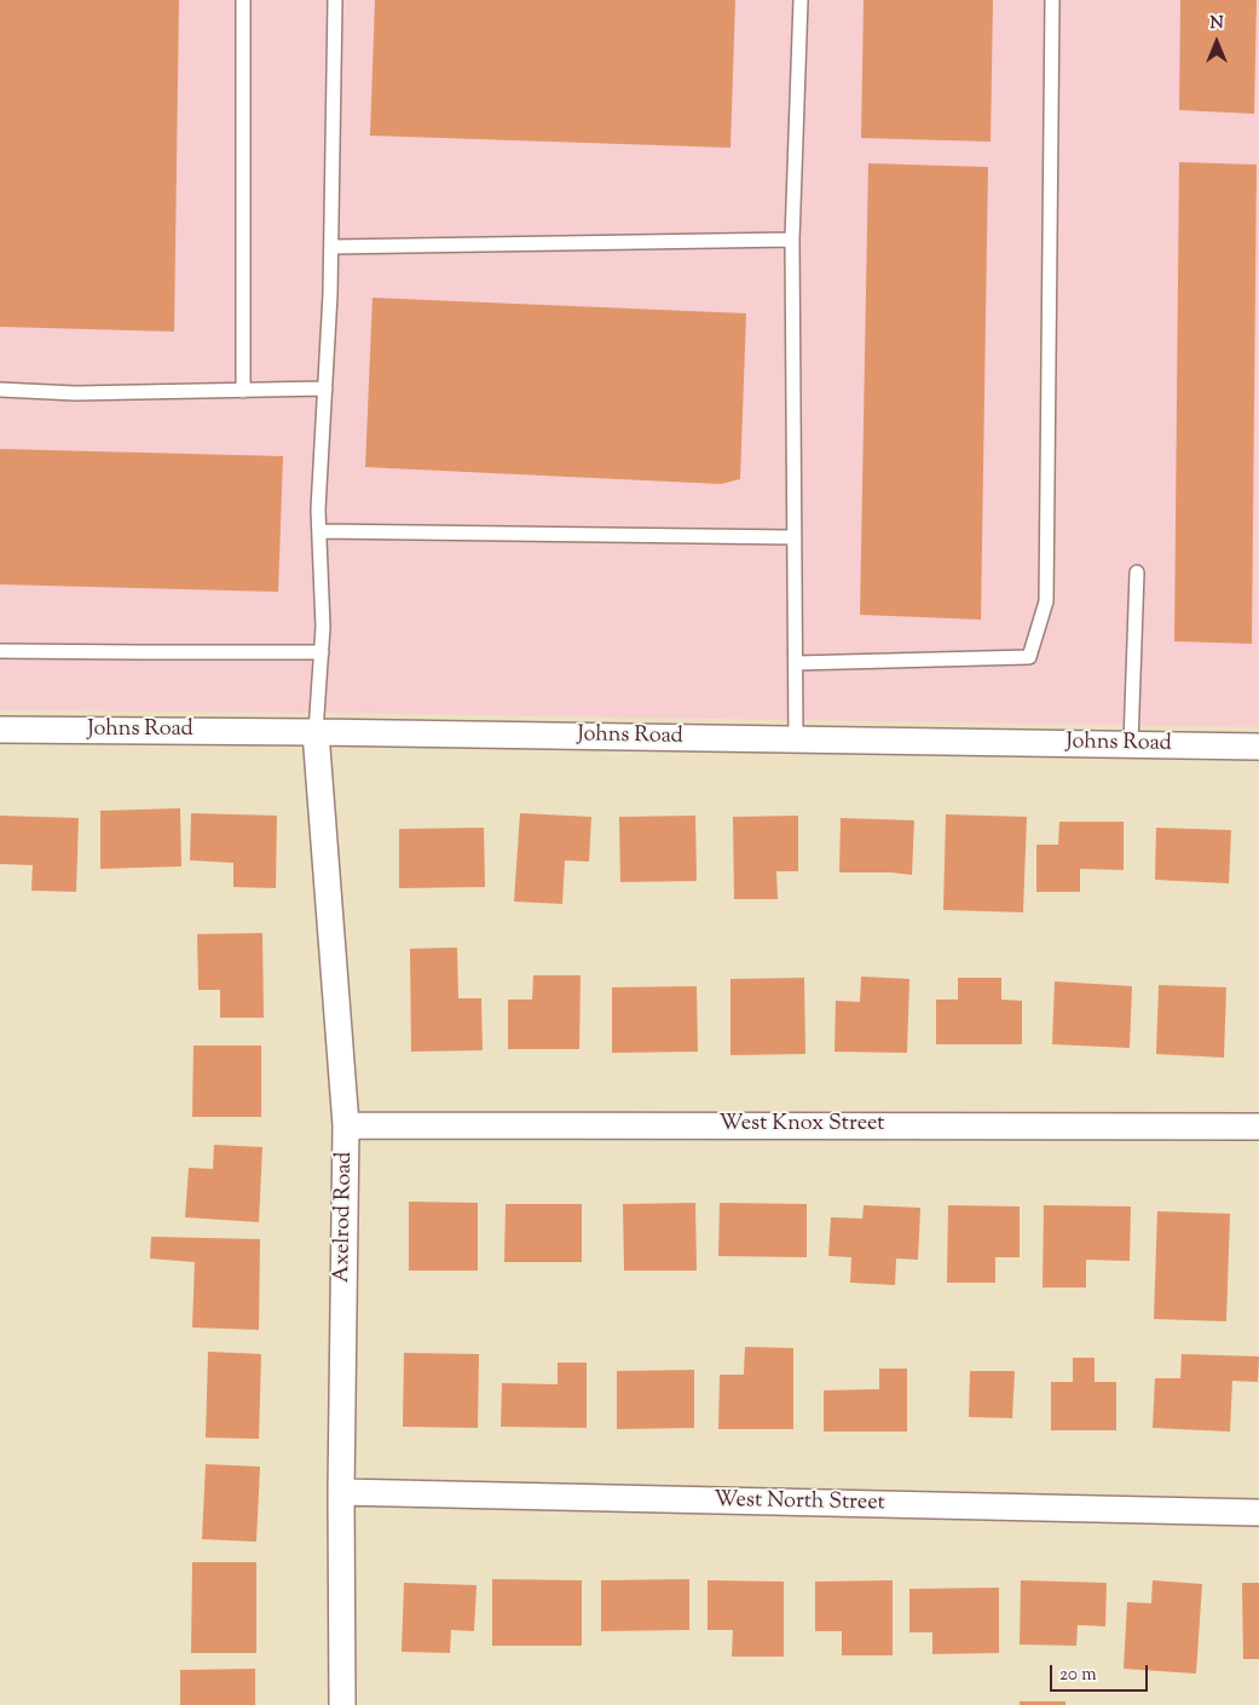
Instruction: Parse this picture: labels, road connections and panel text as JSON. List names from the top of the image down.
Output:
{
  "streets": {
    "street": [
      "Johns Road",
      "West Knox Street",
      "Axelrod Road",
      "West North Street"
    ]
  },
  "crossings": [
    ["Johns Road", "Axelrod Road"],
    ["West Knox Street", "Axelrod Road"],
    ["Axelrod Road", "West North Street"]
  ],
  "scale_bar": "20 m",
  "north": "top"
}
